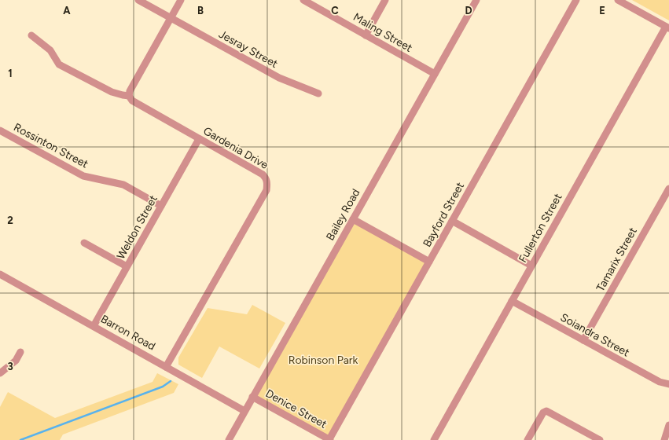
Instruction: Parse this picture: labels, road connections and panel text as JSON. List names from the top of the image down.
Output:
{
  "streets": {
    "street": [
      "Maling Street",
      "Jesray Street",
      "Rossinton Street",
      "Gardenia Drive",
      "Bailey Road",
      "Bayford Street",
      "Weldon Street",
      "Fullerton Street",
      "Tamarix Street",
      "Barron Road",
      "Soiandra Street",
      "Denice Street"
    ]
  },
  "crossings": [
    ["Maling Street", "Bailey Road"],
    ["Rossinton Street", "Weldon Street"],
    ["Gardenia Drive", "Weldon Street"],
    ["Gardenia Drive", "Barron Road"],
    ["Bailey Road", "Barron Road"],
    ["Bailey Road", "Denice Street"],
    ["Bayford Street", "Denice Street"],
    ["Weldon Street", "Barron Road"],
    ["Fullerton Street", "Soiandra Street"],
    ["Tamarix Street", "Soiandra Street"]
  ],
  "parks": ["Robinson Park"],
  "grid": {
    "columns": [
      "A",
      "B",
      "C",
      "D",
      "E"
    ],
    "rows": ["1", "2", "3"]
  }
}
